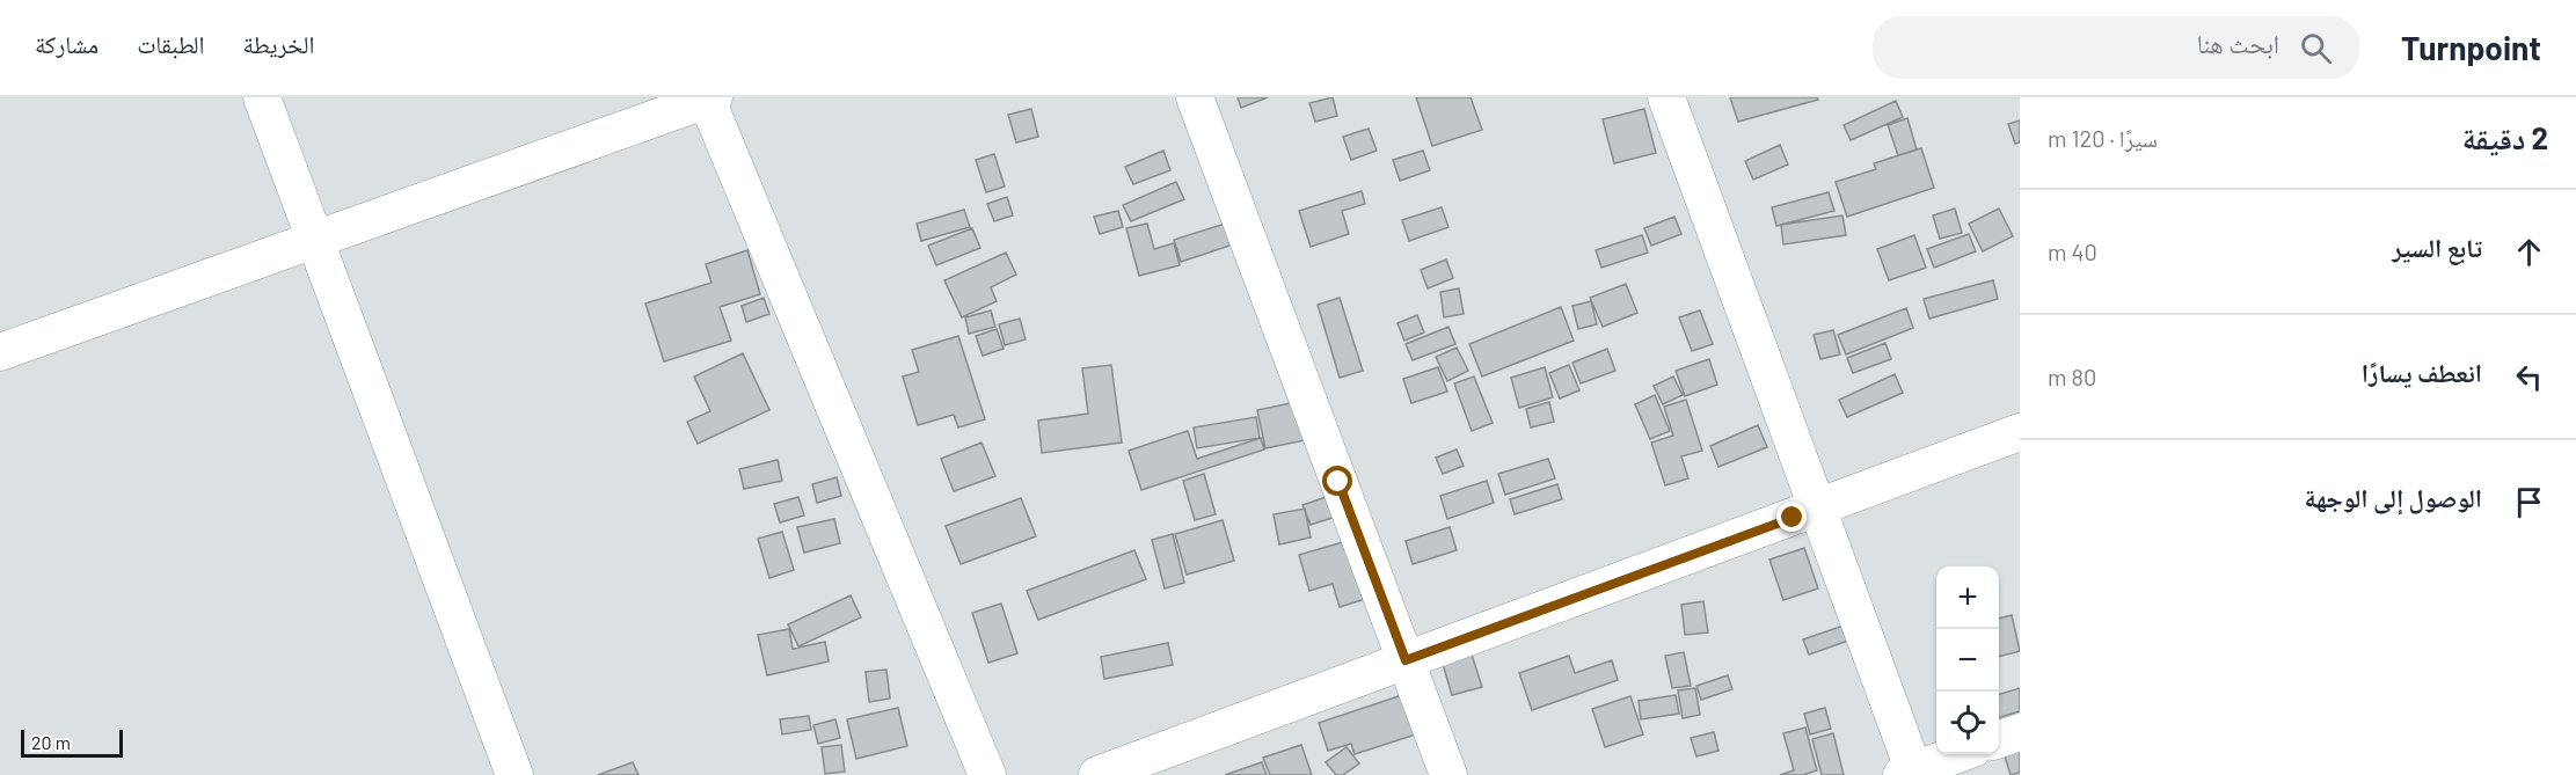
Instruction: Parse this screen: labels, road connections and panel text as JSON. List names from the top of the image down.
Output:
{
  "scale_bar": "20 m",
  "page": {
    "header": "Turnpoint",
    "search": "ابحث هنا",
    "nav": ["الخريطة", "الطبقات", "مشاركة"],
    "heading": ["2 دقيقة", "سيرًا · 120 m"],
    "list": [
      ["تابع السير", "40 m"],
      ["انعطف يسارًا", "80 m"],
      "الوصول إلى الوجهة"
    ],
    "map_buttons": ["+", "−"],
    "scale": "20 m"
  }
}
